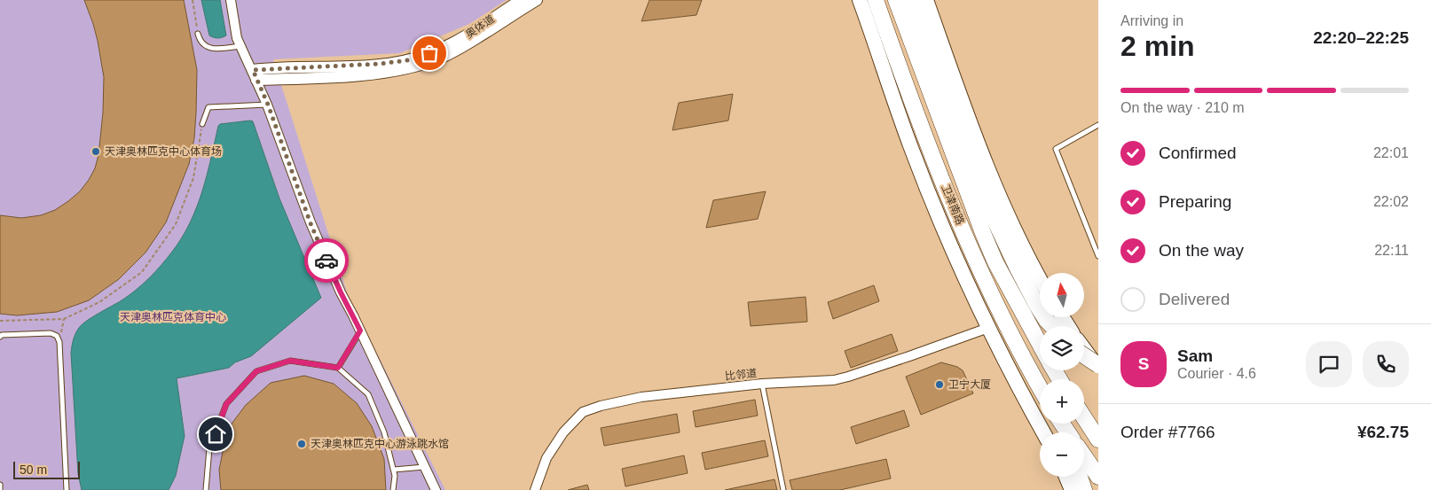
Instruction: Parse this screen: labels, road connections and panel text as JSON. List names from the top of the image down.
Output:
{
  "streets": {
    "highway": ["卫津南路"],
    "street": ["奥体道", "比邻道"]
  },
  "parks": ["天津奥林匹克体育中心"],
  "places": ["天津奥林匹克中心体育场", "卫宁大厦", "天津奥林匹克中心游泳跳水馆"],
  "scale_bar": "50 m",
  "north": "top",
  "page": {
    "heading": ["2 min", "Arriving in", "22:20–22:25"],
    "panel": [
      "Sam",
      "Courier · 4.6",
      "Order #7766",
      "¥62.75"
    ],
    "bar": "On the way · 210 m",
    "list": [
      ["Confirmed", "22:01"],
      ["Preparing", "22:02"],
      ["On the way", "22:11"],
      "Delivered"
    ],
    "map_buttons": ["+", "−"],
    "round": "S",
    "scale": "50 m"
  }
}
